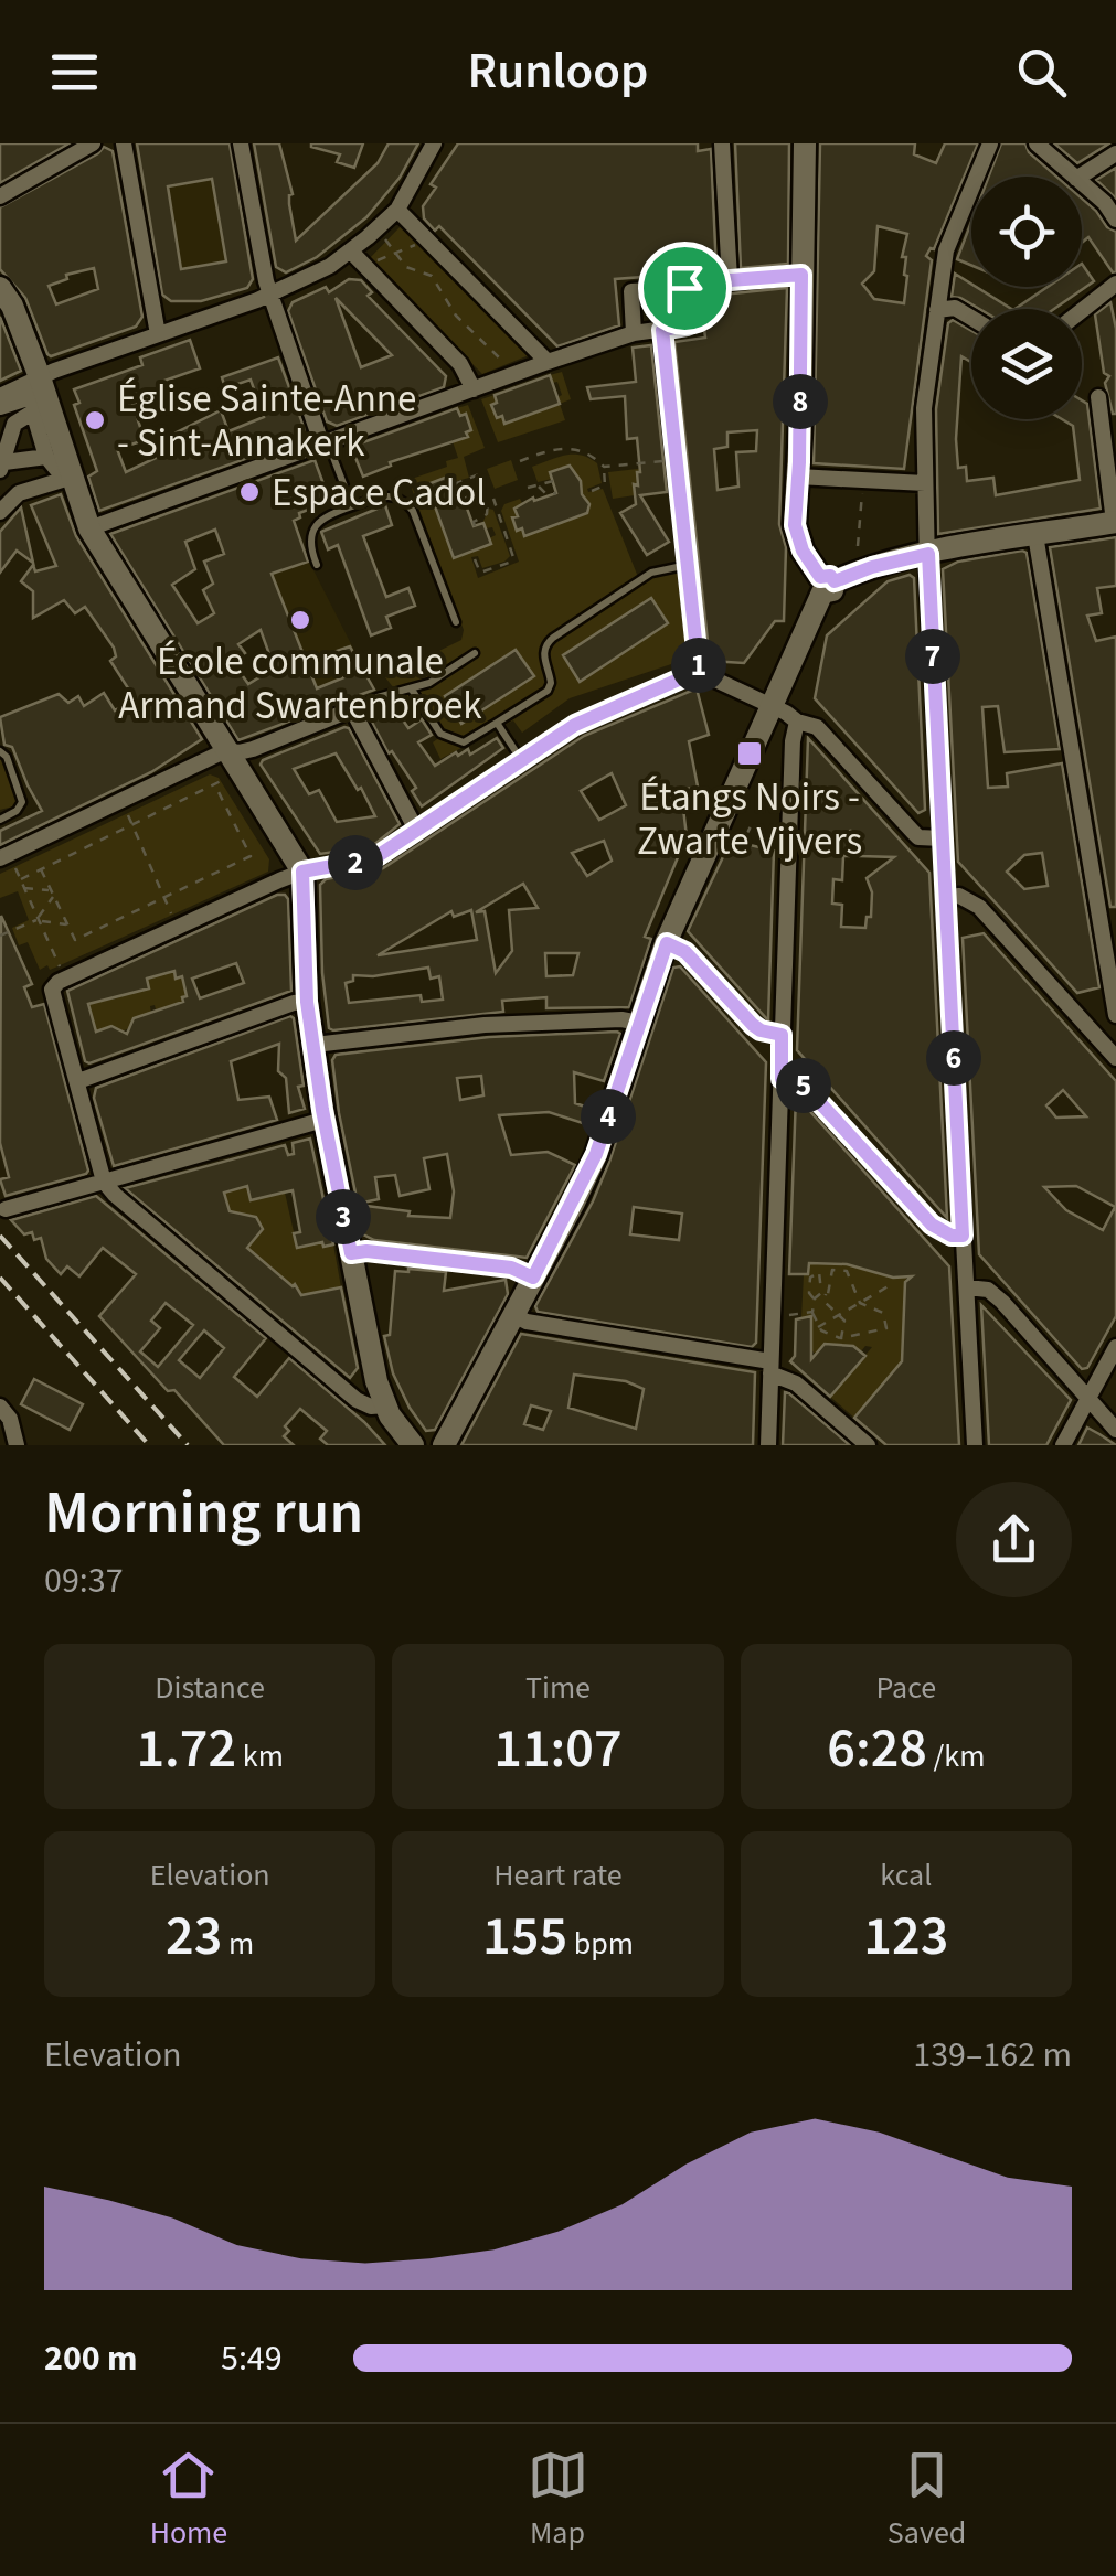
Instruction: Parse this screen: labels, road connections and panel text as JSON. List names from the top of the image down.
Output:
{
  "places": {
    "other": ["Église Sainte-Anne - Sint-Annakerk", "Espace Cadol", "École communale Armand Swartenbroek"],
    "transit": ["Étangs Noirs - Zwarte Vijvers"]
  },
  "page": {
    "header": "Runloop",
    "pins": [
      "8",
      "7",
      "1",
      "2",
      "6",
      "5",
      "4",
      "3"
    ],
    "heading": ["Morning run", "09:37"],
    "stats": [
      ["Distance", "1.72 km"],
      ["Time", "11:07"],
      ["Pace", "6:28 /km"],
      ["Elevation", "23 m"],
      ["Heart rate", "155 bpm"],
      ["kcal", "123"]
    ],
    "chart": ["Elevation", "139–162 m"],
    "list": [
      {
        "name": "200 m",
        "note": "5:49"
      }
    ],
    "tabs": ["Home", "Map", "Saved"]
  }
}
